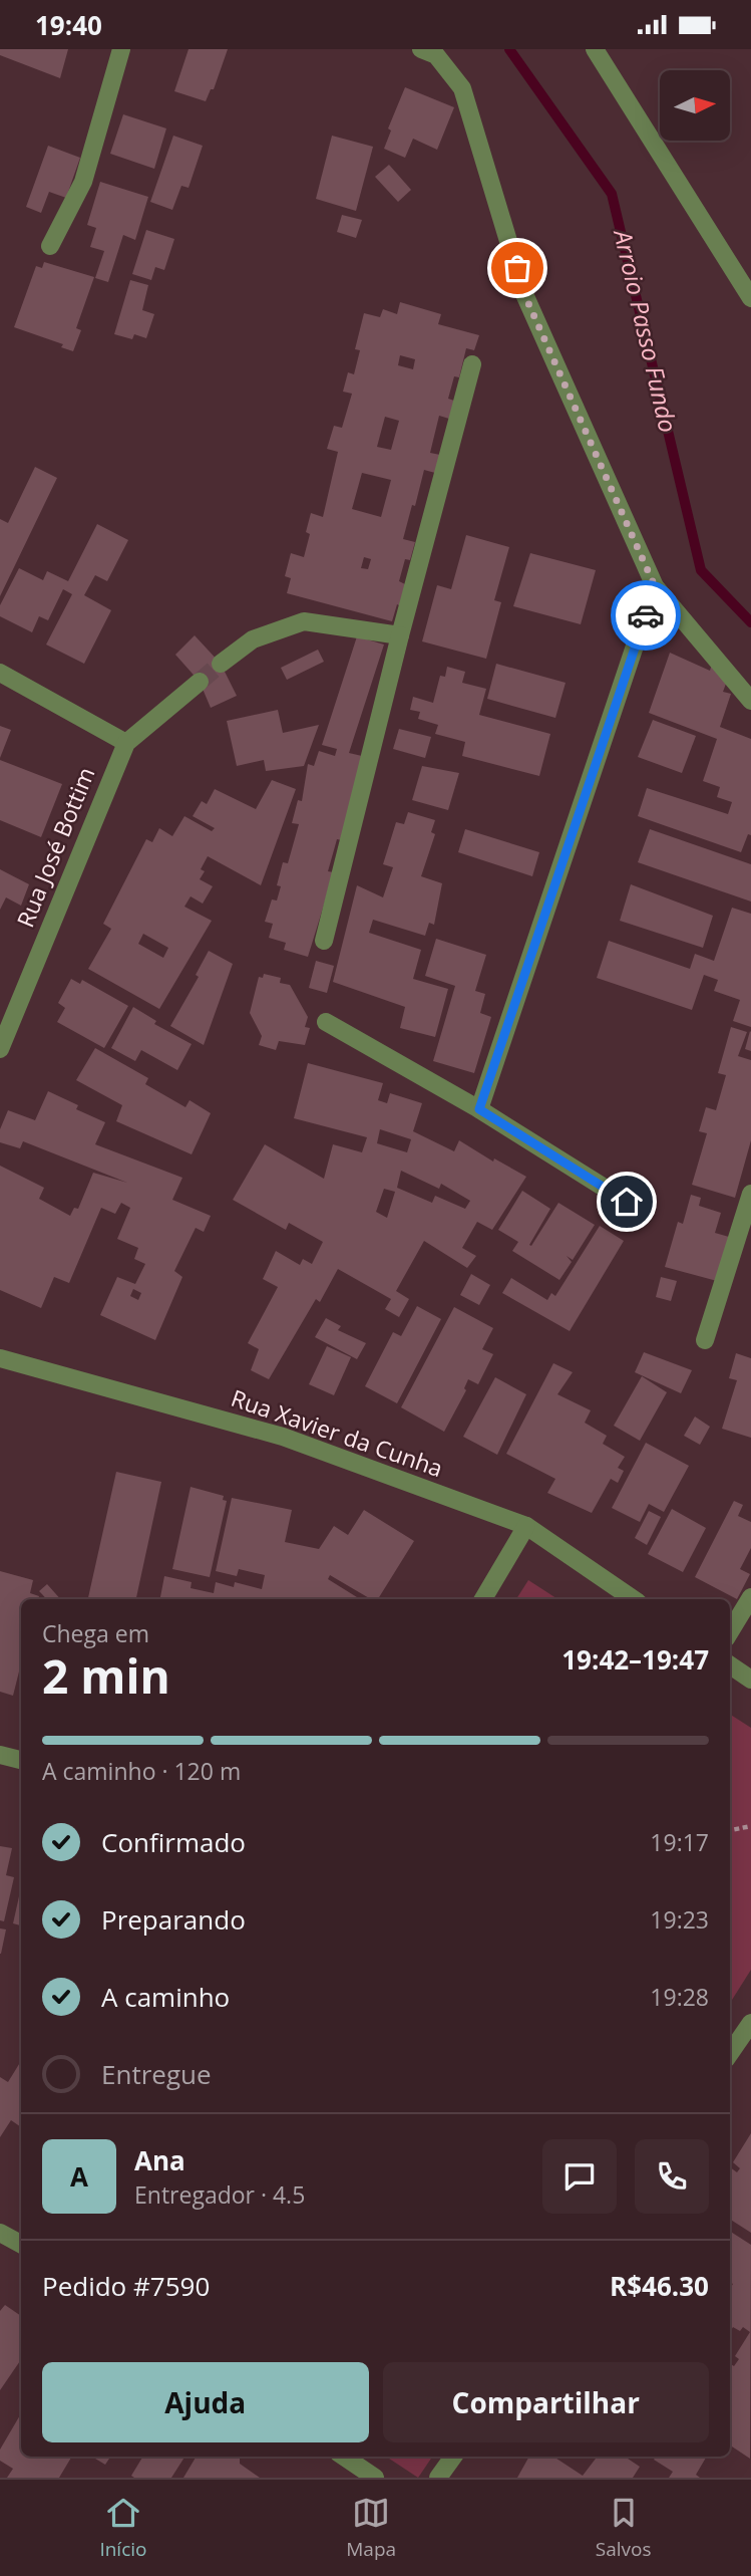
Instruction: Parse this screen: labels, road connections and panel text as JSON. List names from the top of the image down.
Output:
{
  "streets": {
    "street": ["Rua José Bottim", "Rua Xavier da Cunha"]
  },
  "water": ["Arroio Passo Fundo"],
  "north": "right",
  "page": {
    "status": "19:40",
    "heading": ["2 min", "Chega em", "19:42–19:47"],
    "panel": [
      "Ana",
      "Entregador · 4.5",
      "Pedido #7590",
      "R$46.30"
    ],
    "bar": "A caminho · 120 m",
    "list": [
      ["Confirmado", "19:17"],
      ["Preparando", "19:23"],
      ["A caminho", "19:28"],
      "Entregue"
    ],
    "round": "A",
    "buttons": ["Ajuda", "Compartilhar"],
    "tabs": ["Início", "Mapa", "Salvos"]
  }
}
